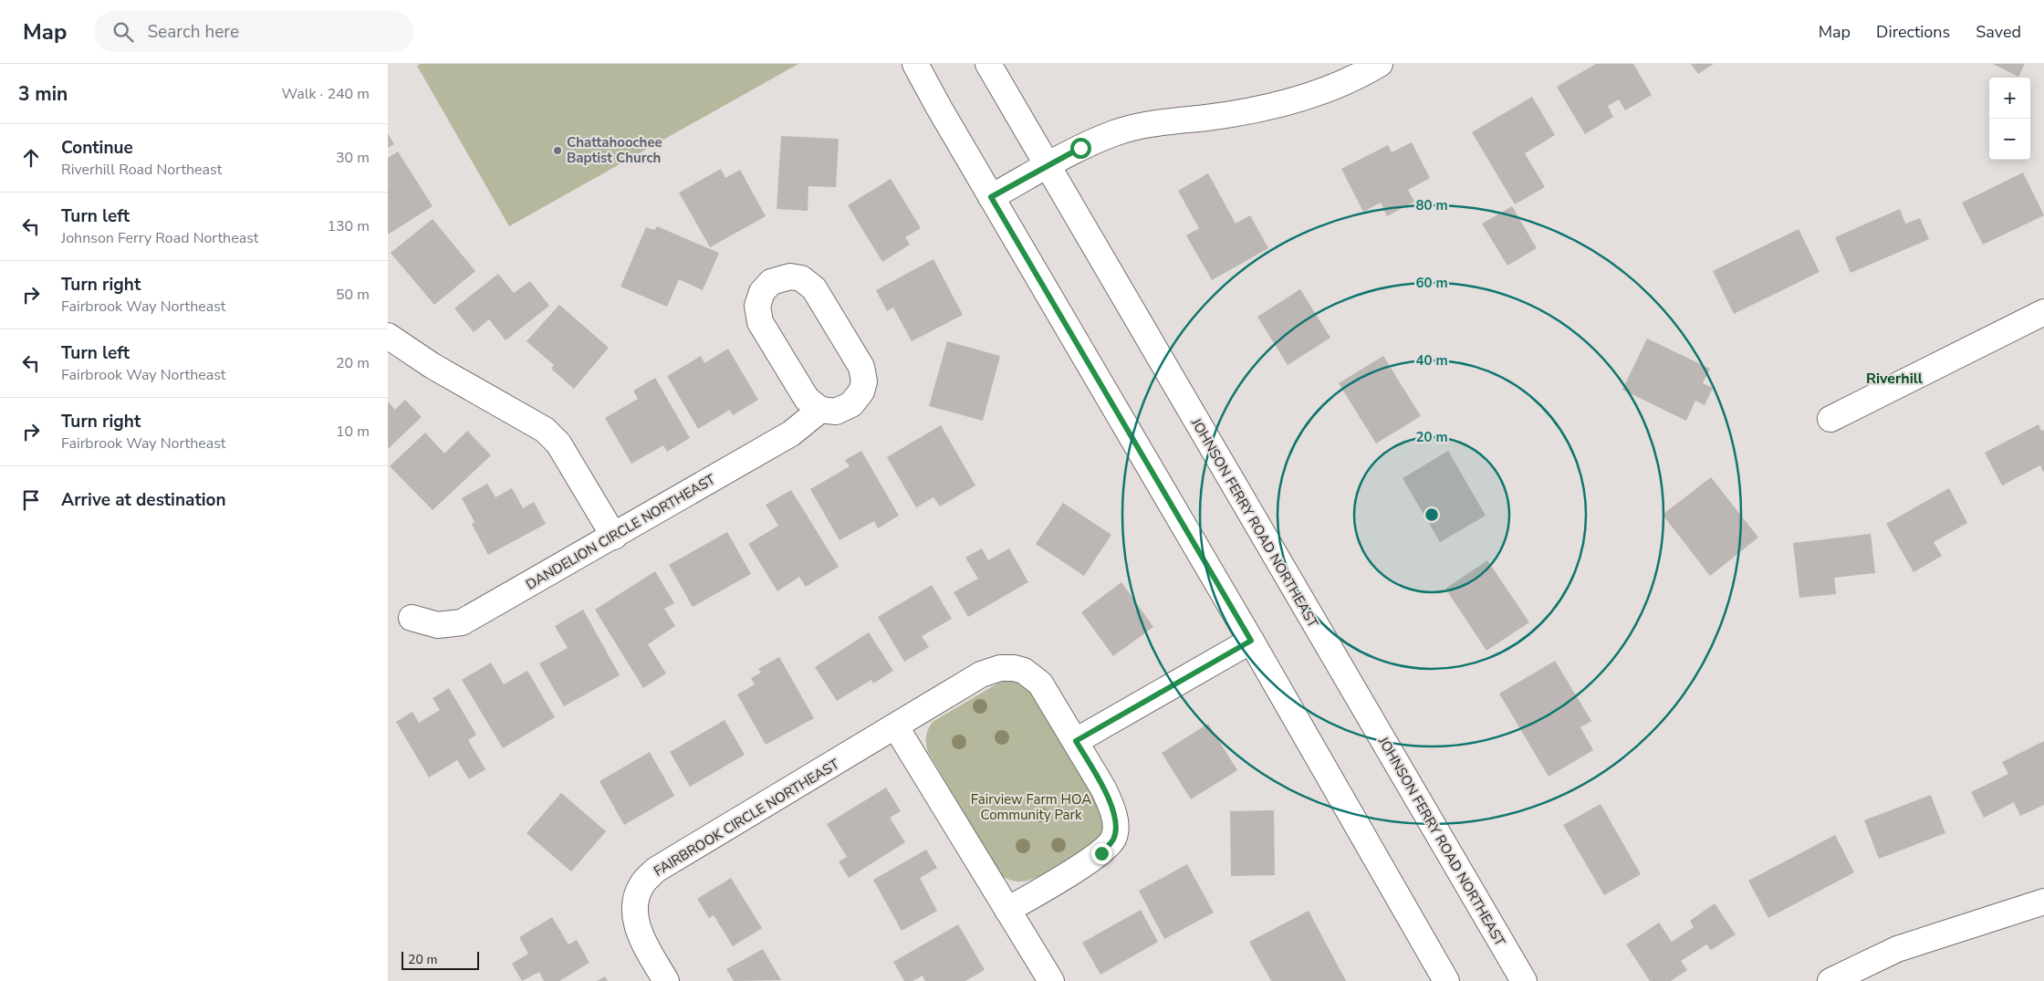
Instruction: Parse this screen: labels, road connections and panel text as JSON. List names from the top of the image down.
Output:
{
  "streets": {
    "street": ["JOHNSON FERRY ROAD NORTHEAST", "DANDELION CIRCLE NORTHEAST", "FAIRBROOK CIRCLE NORTHEAST"]
  },
  "districts": ["Riverhill"],
  "parks": ["Fairview Farm HOA Community Park"],
  "places": ["Chattahoochee Baptist Church"],
  "scale_bar": "20 m",
  "page": {
    "header": "Map",
    "search": "Search here",
    "nav": ["Map", "Directions", "Saved"],
    "heading": ["3 min", "Walk · 240 m"],
    "map_buttons": ["+", "−"],
    "list": [
      ["Continue", "Riverhill Road Northeast", "30 m"],
      ["Turn left", "Johnson Ferry Road Northeast", "130 m"],
      ["Turn right", "Fairbrook Way Northeast", "50 m"],
      ["Turn left", "Fairbrook Way Northeast", "20 m"],
      ["Turn right", "Fairbrook Way Northeast", "10 m"],
      "Arrive at destination"
    ],
    "scale": "20 m"
  },
  "rings": [
    "80 m",
    "60 m",
    "40 m",
    "20 m"
  ]
}
